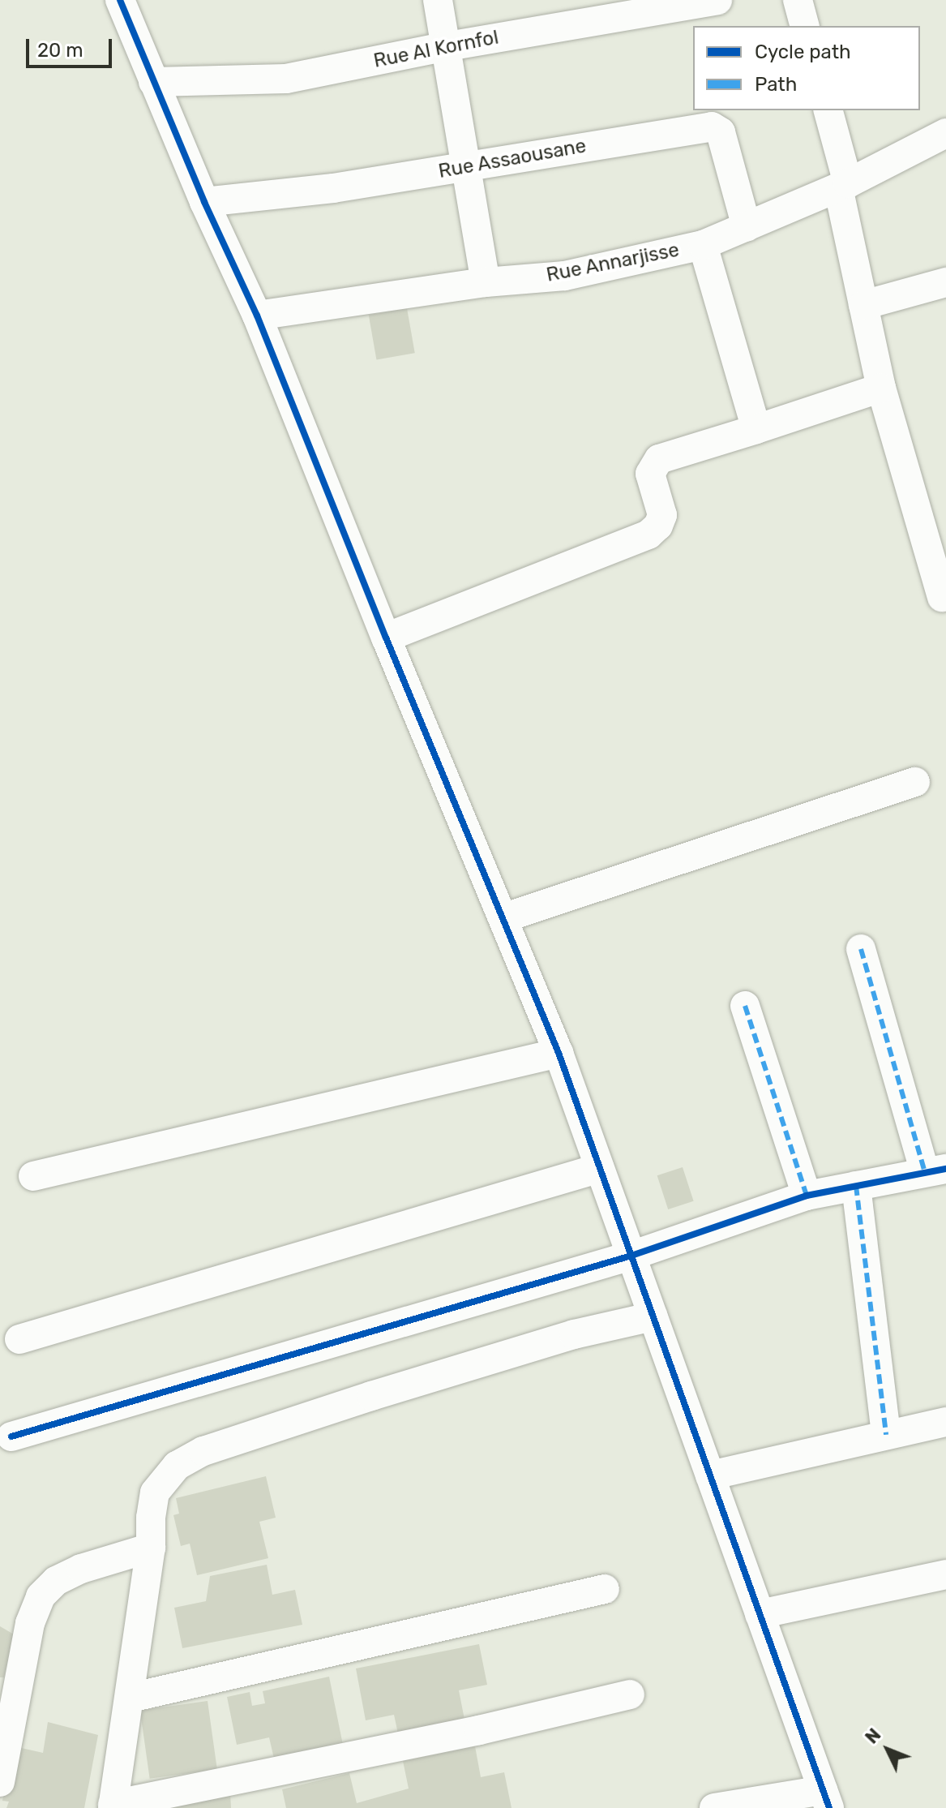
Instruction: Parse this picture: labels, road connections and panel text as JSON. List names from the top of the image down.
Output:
{
  "streets": {
    "street": ["Rue Al Kornfol", "Rue Assaousane", "Rue Annarjisse"]
  },
  "crossings": [
    ["Rue Assaousane", "Rue Annarjisse"]
  ],
  "legend": ["Cycle path", "Path"],
  "scale_bar": "20 m",
  "north": "top left"
}
